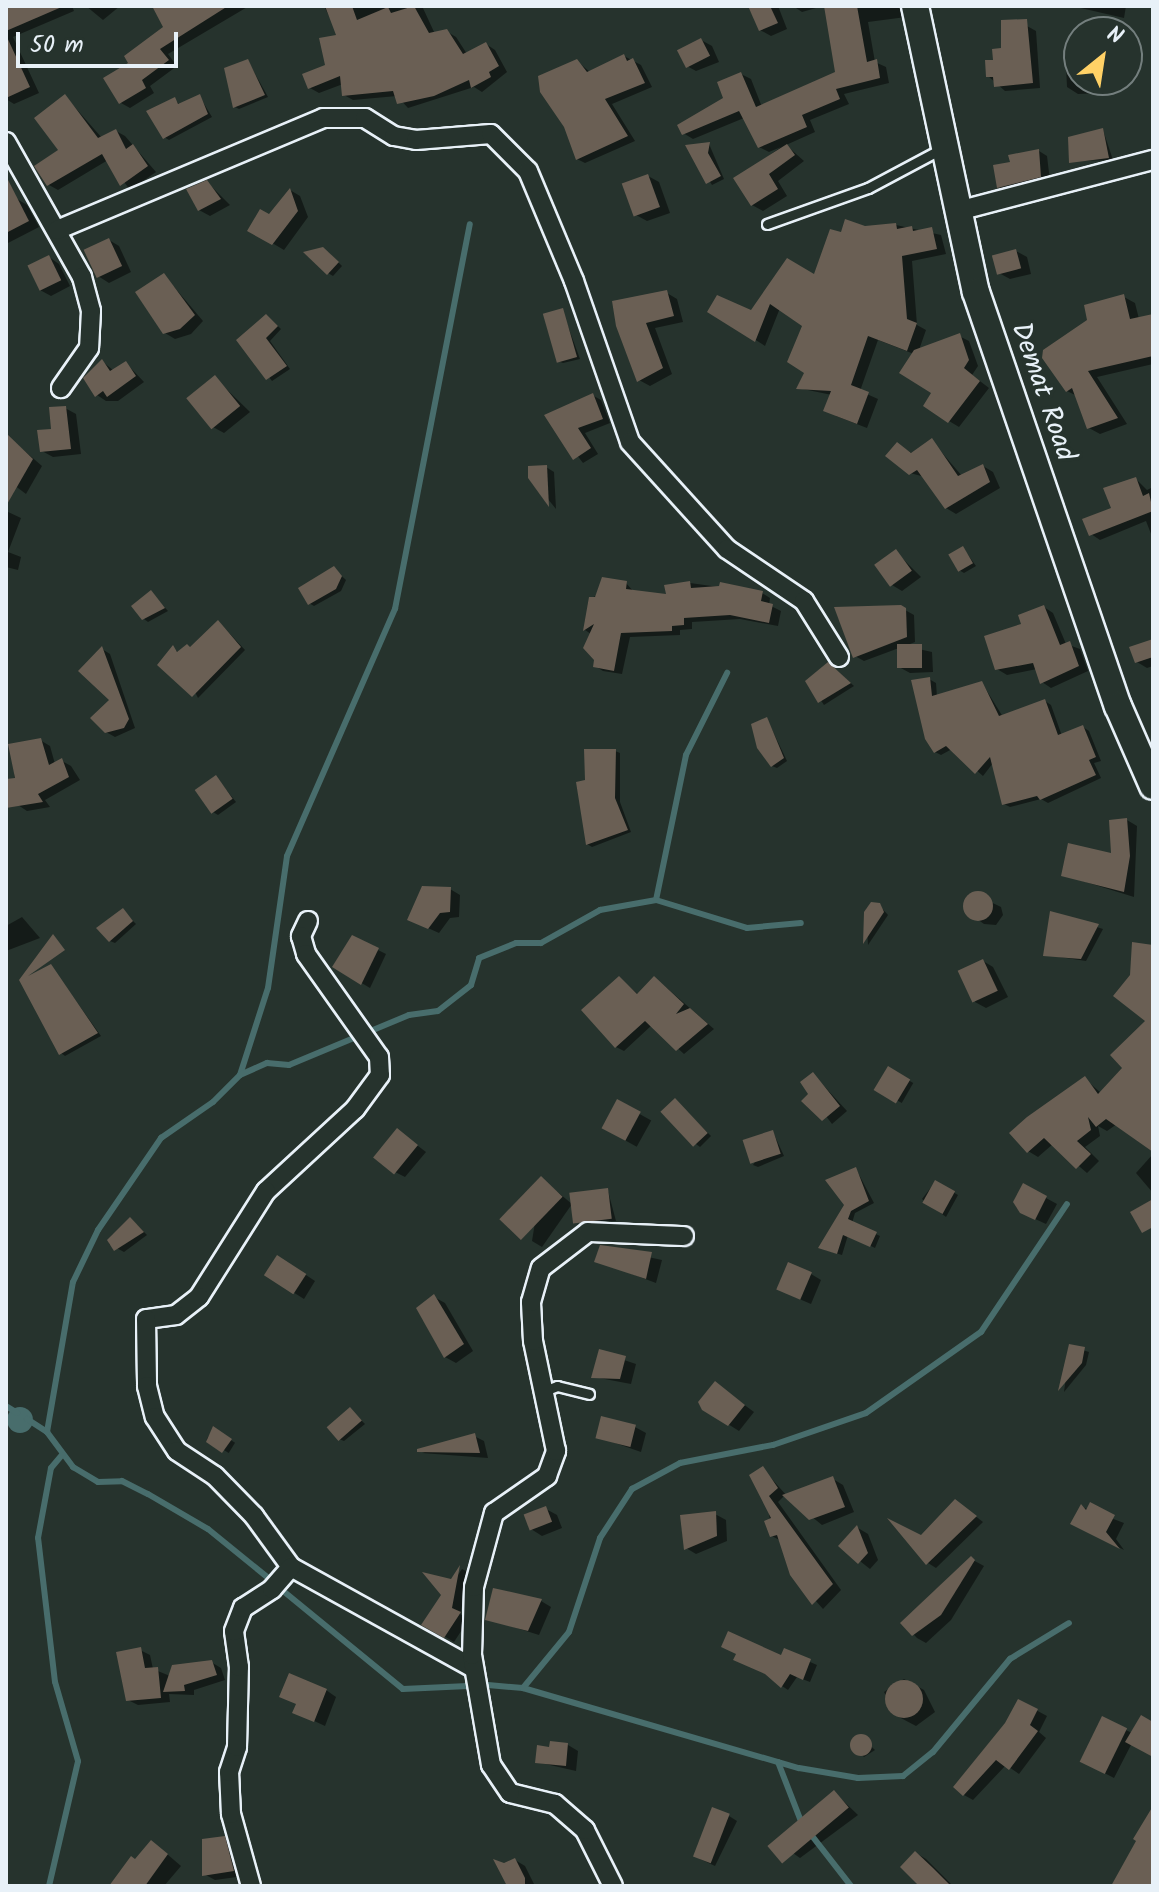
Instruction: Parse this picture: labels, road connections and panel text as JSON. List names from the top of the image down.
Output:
{
  "streets": {
    "street": ["Demat Road"]
  },
  "scale_bar": "50 m",
  "north": "top right"
}
